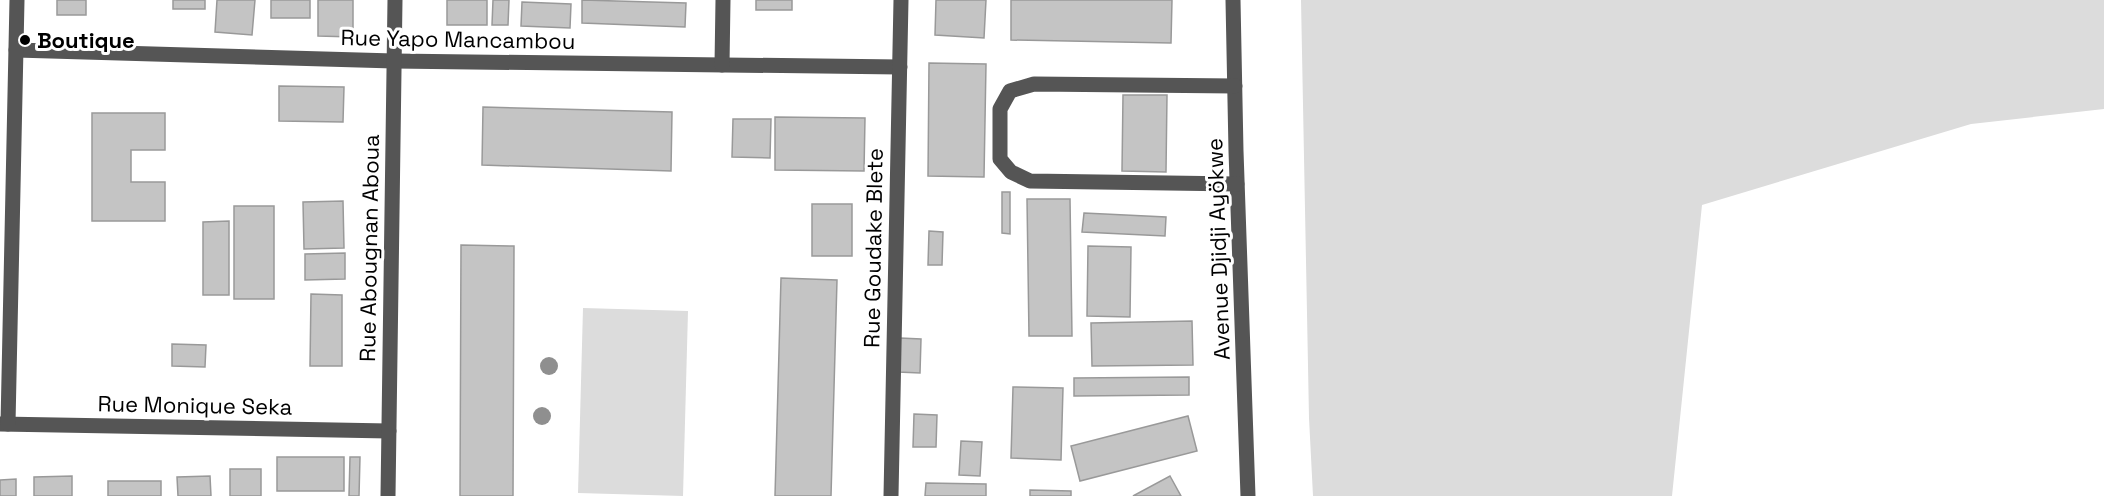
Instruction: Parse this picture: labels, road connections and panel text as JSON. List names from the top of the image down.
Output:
{
  "streets": {
    "street": [
      "Rue Yapo Mancambou",
      "Rue Abougnan Aboua",
      "Rue Goudake Blete",
      "Avenue Djidji Ayökwe",
      "Rue Monique Seka"
    ]
  },
  "crossings": [
    ["Rue Yapo Mancambou", "Rue Abougnan Aboua"],
    ["Rue Yapo Mancambou", "Rue Goudake Blete"],
    ["Rue Abougnan Aboua", "Rue Monique Seka"]
  ],
  "places": ["Boutique"]
}
